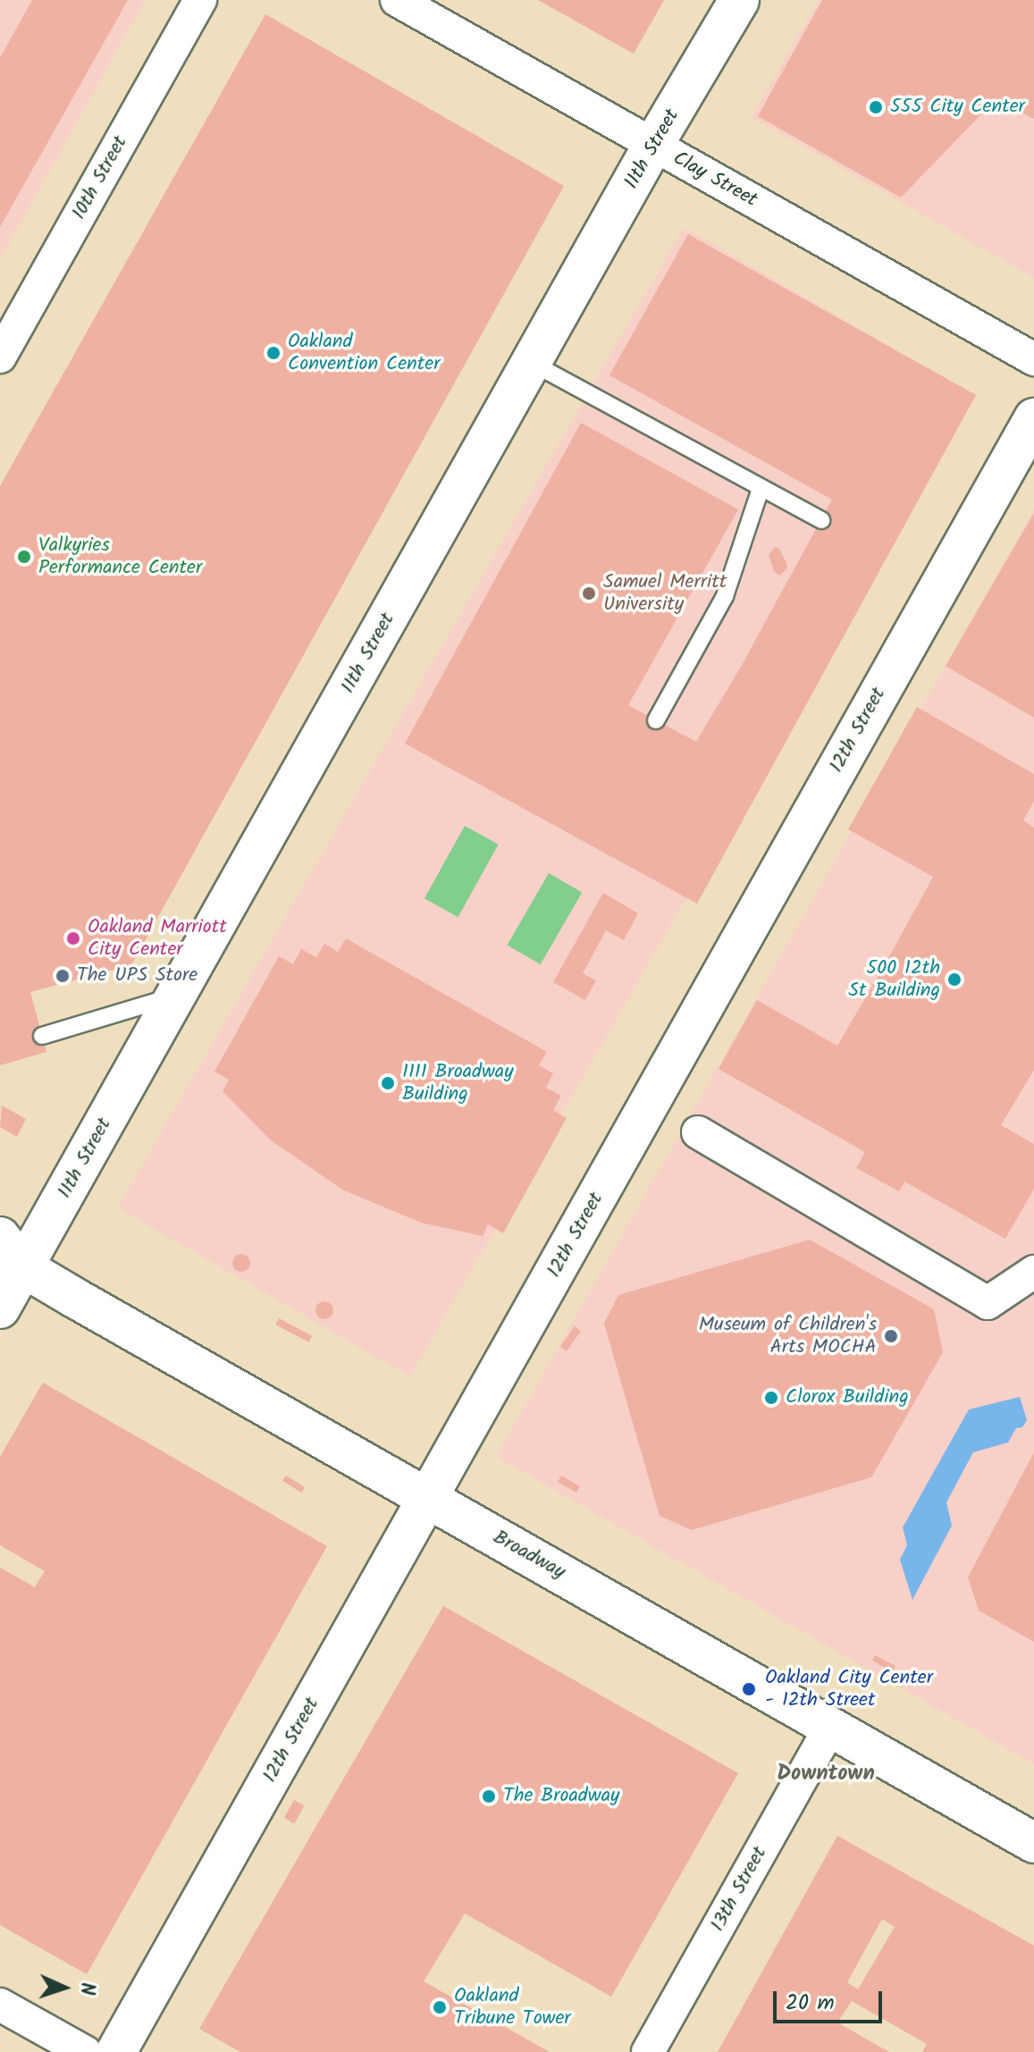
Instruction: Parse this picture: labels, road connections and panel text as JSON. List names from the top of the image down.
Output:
{
  "streets": {
    "main road": ["11th Street", "12th Street", "Broadway"],
    "street": ["10th Street", "Clay Street", "13th Street"]
  },
  "crossings": [
    ["11th Street", "Clay Street"],
    ["11th Street", "Broadway"],
    ["12th Street", "Broadway"],
    ["Broadway", "13th Street"]
  ],
  "districts": ["Downtown"],
  "places": [
    "555 City Center",
    "Oakland Convention Center",
    "Valkyries Performance Center",
    "Samuel Merritt University",
    "Oakland Marriott City Center",
    "The UPS Store",
    "500 12th St Building",
    "1111 Broadway Building",
    "Museum of Children's Arts MOCHA",
    "Clorox Building",
    "Oakland City Center - 12th Street",
    "The Broadway",
    "Oakland Tribune Tower"
  ],
  "scale_bar": "20 m",
  "north": "right"
}
